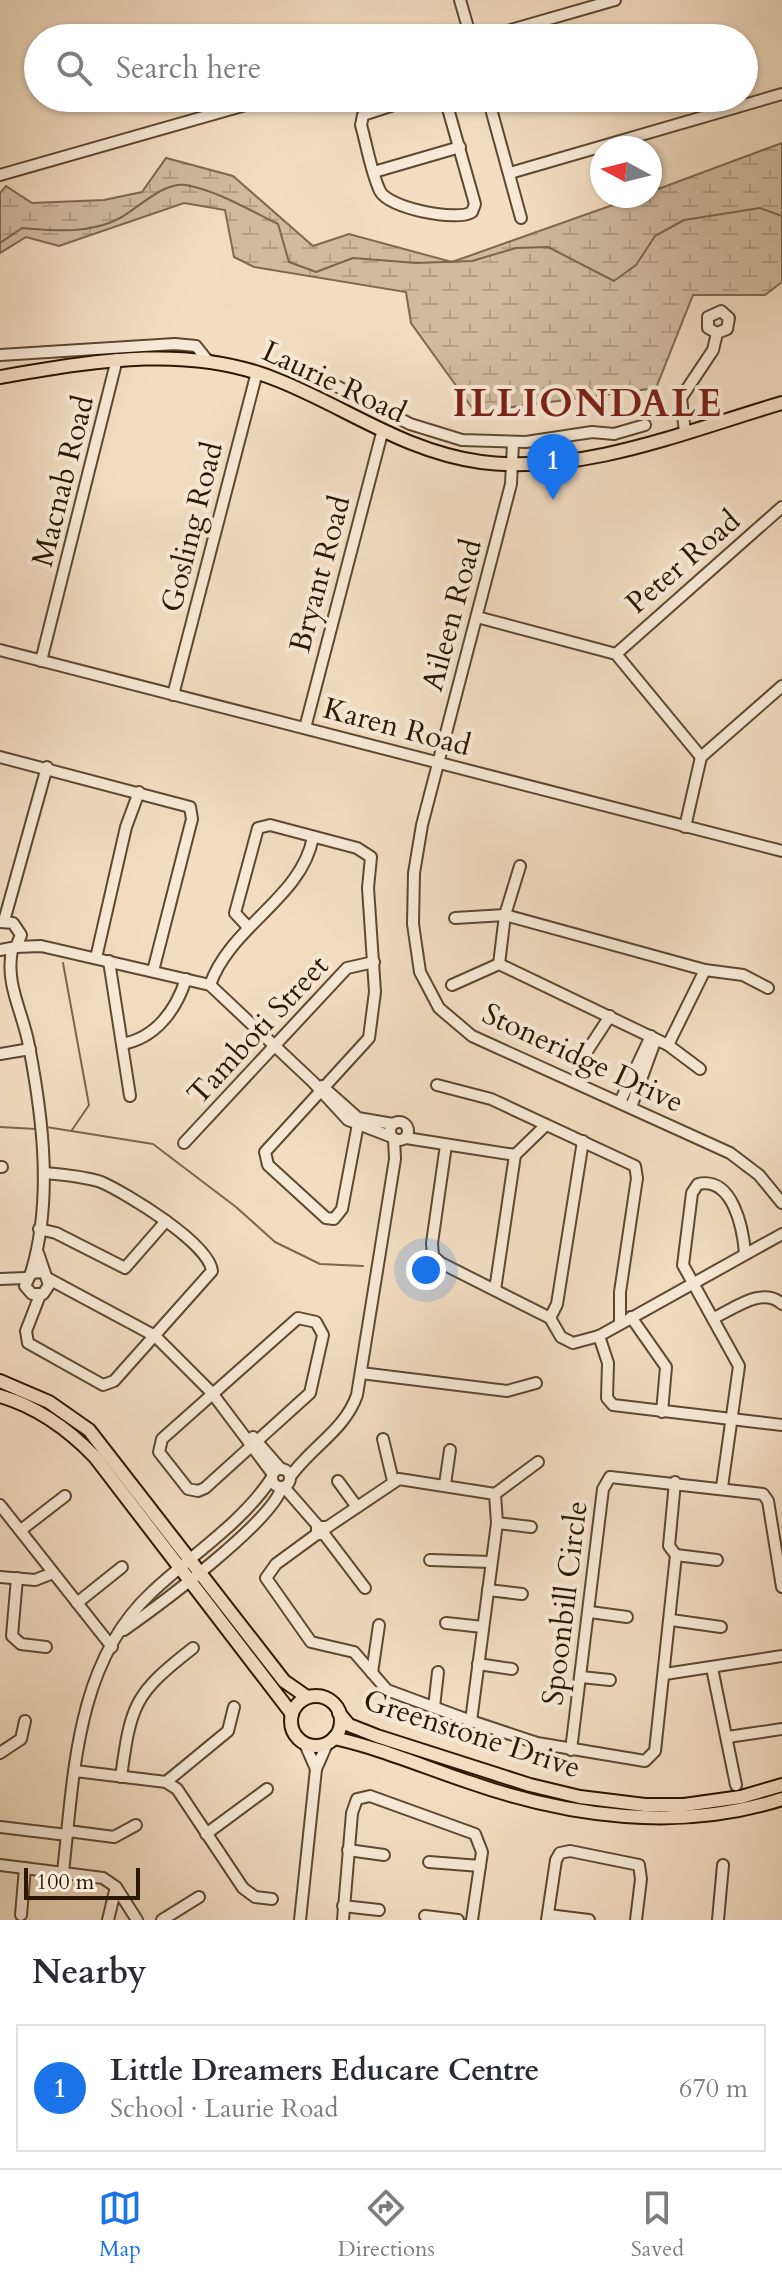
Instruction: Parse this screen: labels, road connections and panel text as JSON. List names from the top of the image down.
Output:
{
  "streets": {
    "main road": ["Laurie Road", "Greenstone Drive"],
    "street": [
      "Macnab Road",
      "Gosling Road",
      "Peter Road",
      "Bryant Road",
      "Aileen Road",
      "Karen Road",
      "Tamboti Street",
      "Stoneridge Drive",
      "Spoonbill Circle"
    ]
  },
  "crossings": [
    ["Laurie Road", "Macnab Road"],
    ["Laurie Road", "Gosling Road"],
    ["Laurie Road", "Bryant Road"],
    ["Laurie Road", "Aileen Road"],
    ["Macnab Road", "Karen Road"],
    ["Gosling Road", "Karen Road"],
    ["Bryant Road", "Karen Road"],
    ["Aileen Road", "Karen Road"],
    ["Aileen Road", "Stoneridge Drive"]
  ],
  "districts": ["ILLIONDALE"],
  "scale_bar": "100 m",
  "north": "left",
  "page": {
    "search": "Search here",
    "pins": "1",
    "scale": "100 m",
    "heading": "Nearby",
    "list": [
      {
        "mark": "1",
        "name": "Little Dreamers Educare Centre",
        "note": "School · Laurie Road",
        "value": "670 m"
      }
    ],
    "nav": ["Map", "Directions", "Saved"]
  }
}
